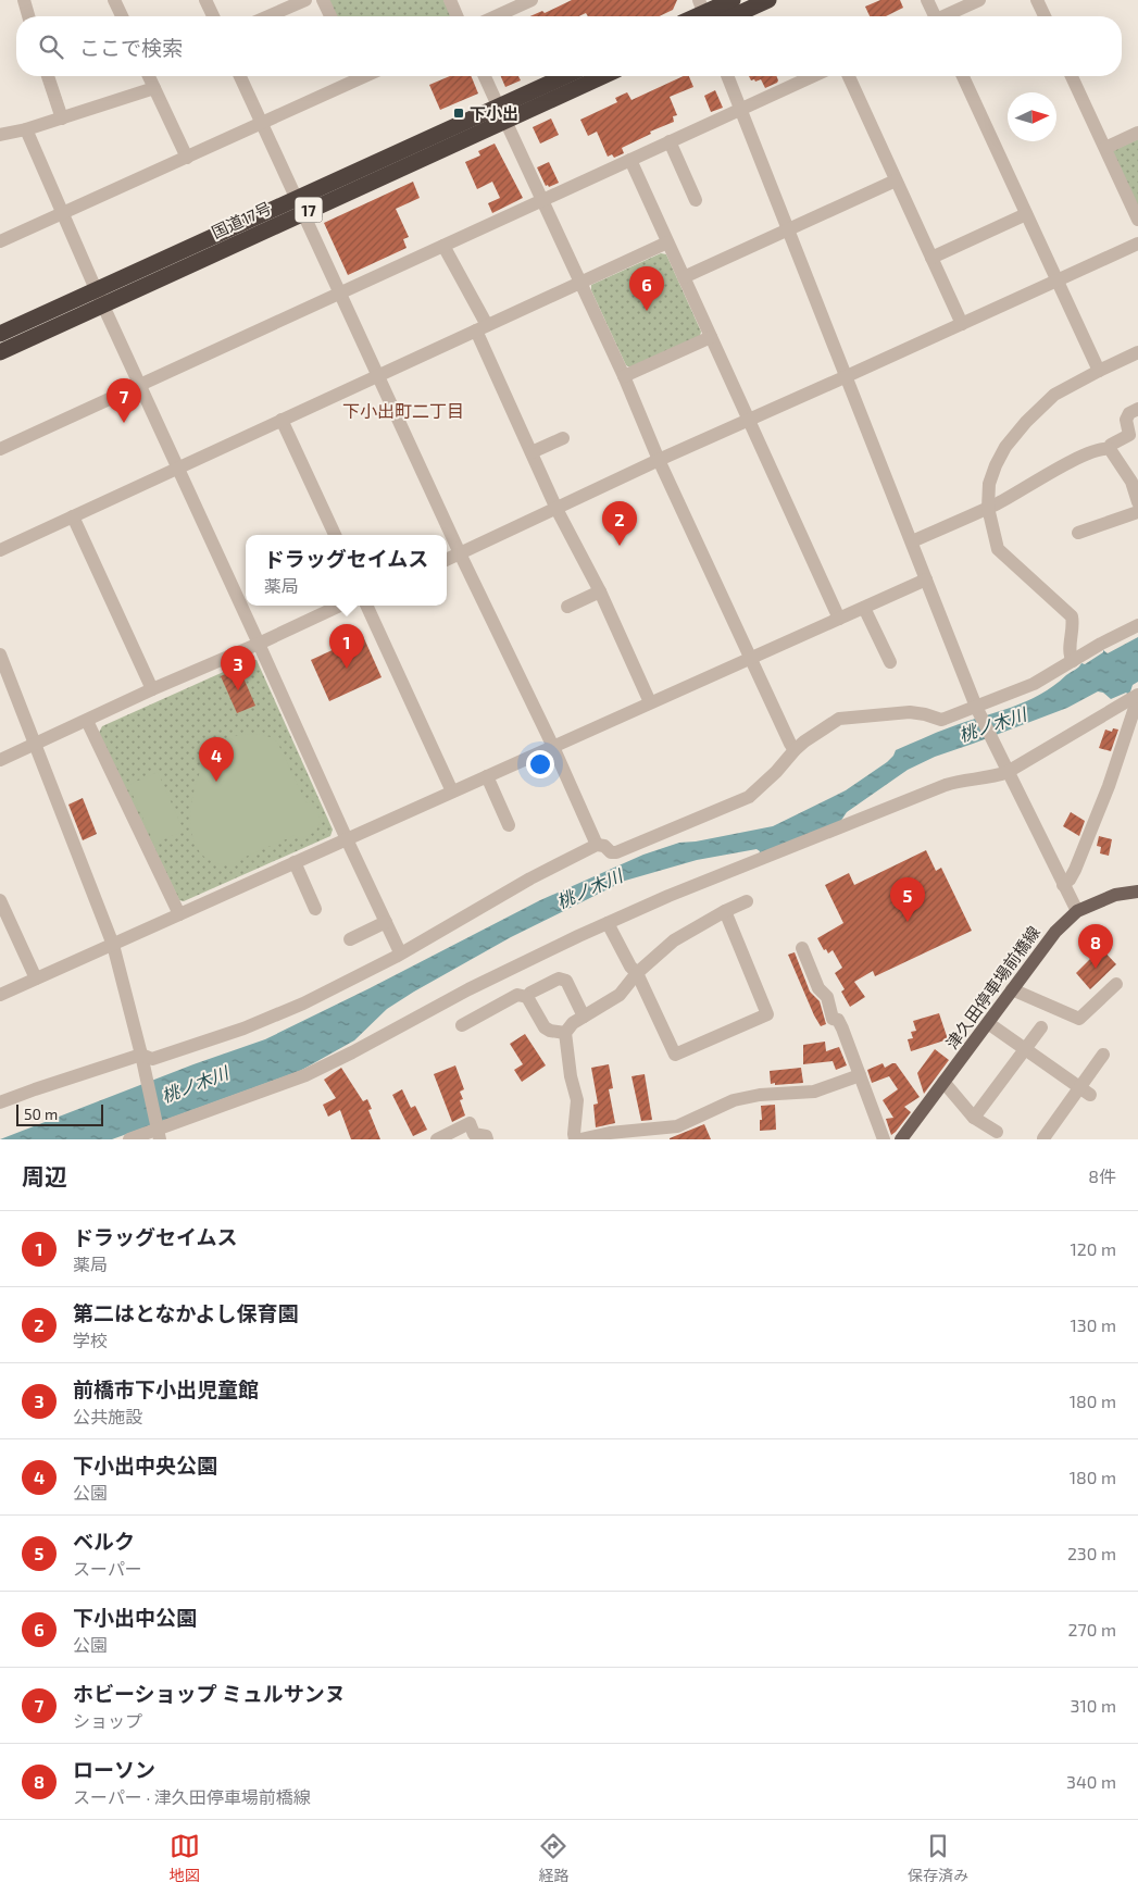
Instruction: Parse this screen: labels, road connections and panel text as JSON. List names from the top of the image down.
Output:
{
  "streets": {
    "highway": ["17", "国道17号"],
    "main road": ["津久田停車場前橋線"]
  },
  "districts": ["下小出町二丁目"],
  "water": ["桃ノ木川"],
  "places": {
    "transit": ["下小出"]
  },
  "scale_bar": "50 m",
  "north": "right",
  "page": {
    "search": "ここで検索",
    "pins": [
      "6",
      "7",
      "2",
      "1",
      "3",
      "4",
      "5",
      "8"
    ],
    "popup": ["ドラッグセイムス", "薬局"],
    "scale": "50 m",
    "heading": ["周辺", "8件"],
    "list": [
      {
        "mark": "1",
        "name": "ドラッグセイムス",
        "note": "薬局",
        "value": "120 m"
      },
      {
        "mark": "2",
        "name": "第二はとなかよし保育園",
        "note": "学校",
        "value": "130 m"
      },
      {
        "mark": "3",
        "name": "前橋市下小出児童館",
        "note": "公共施設",
        "value": "180 m"
      },
      {
        "mark": "4",
        "name": "下小出中央公園",
        "note": "公園",
        "value": "180 m"
      },
      {
        "mark": "5",
        "name": "ベルク",
        "note": "スーパー",
        "value": "230 m"
      },
      {
        "mark": "6",
        "name": "下小出中公園",
        "note": "公園",
        "value": "270 m"
      },
      {
        "mark": "7",
        "name": "ホビーショップ ミュルサンヌ",
        "note": "ショップ",
        "value": "310 m"
      },
      {
        "mark": "8",
        "name": "ローソン",
        "note": "スーパー · 津久田停車場前橋線",
        "value": "340 m"
      }
    ],
    "nav": ["地図", "経路", "保存済み"]
  }
}
